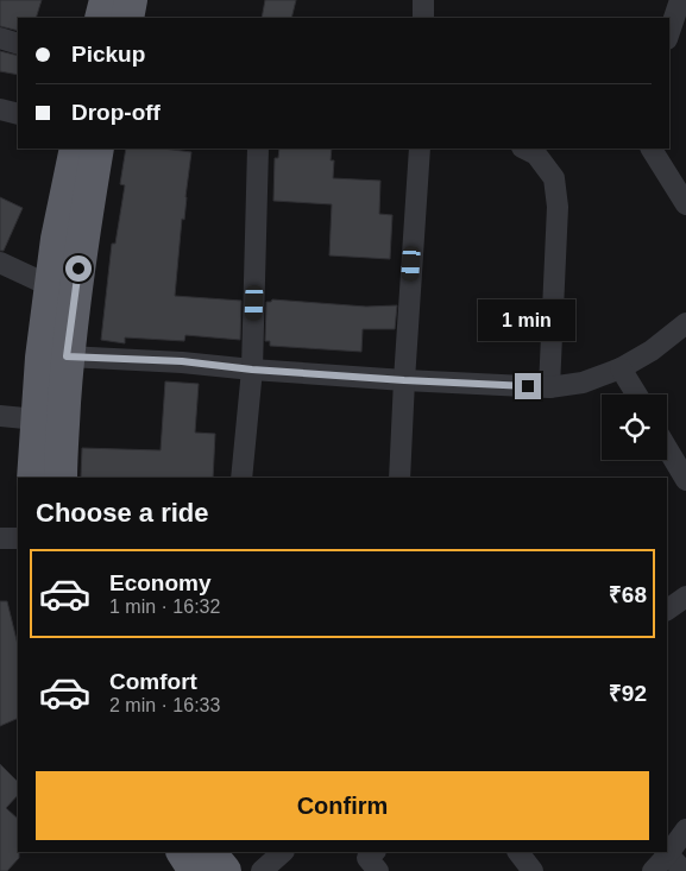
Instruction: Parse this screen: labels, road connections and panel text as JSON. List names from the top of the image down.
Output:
{
  "page": {
    "banner": ["Pickup", "Drop-off"],
    "bubble": "1 min",
    "heading": "Choose a ride",
    "list": [
      {
        "name": "Economy",
        "note": "1 min · 16:32",
        "value": "₹68"
      },
      {
        "name": "Comfort",
        "note": "2 min · 16:33",
        "value": "₹92"
      }
    ],
    "buttons": "Confirm"
  }
}
